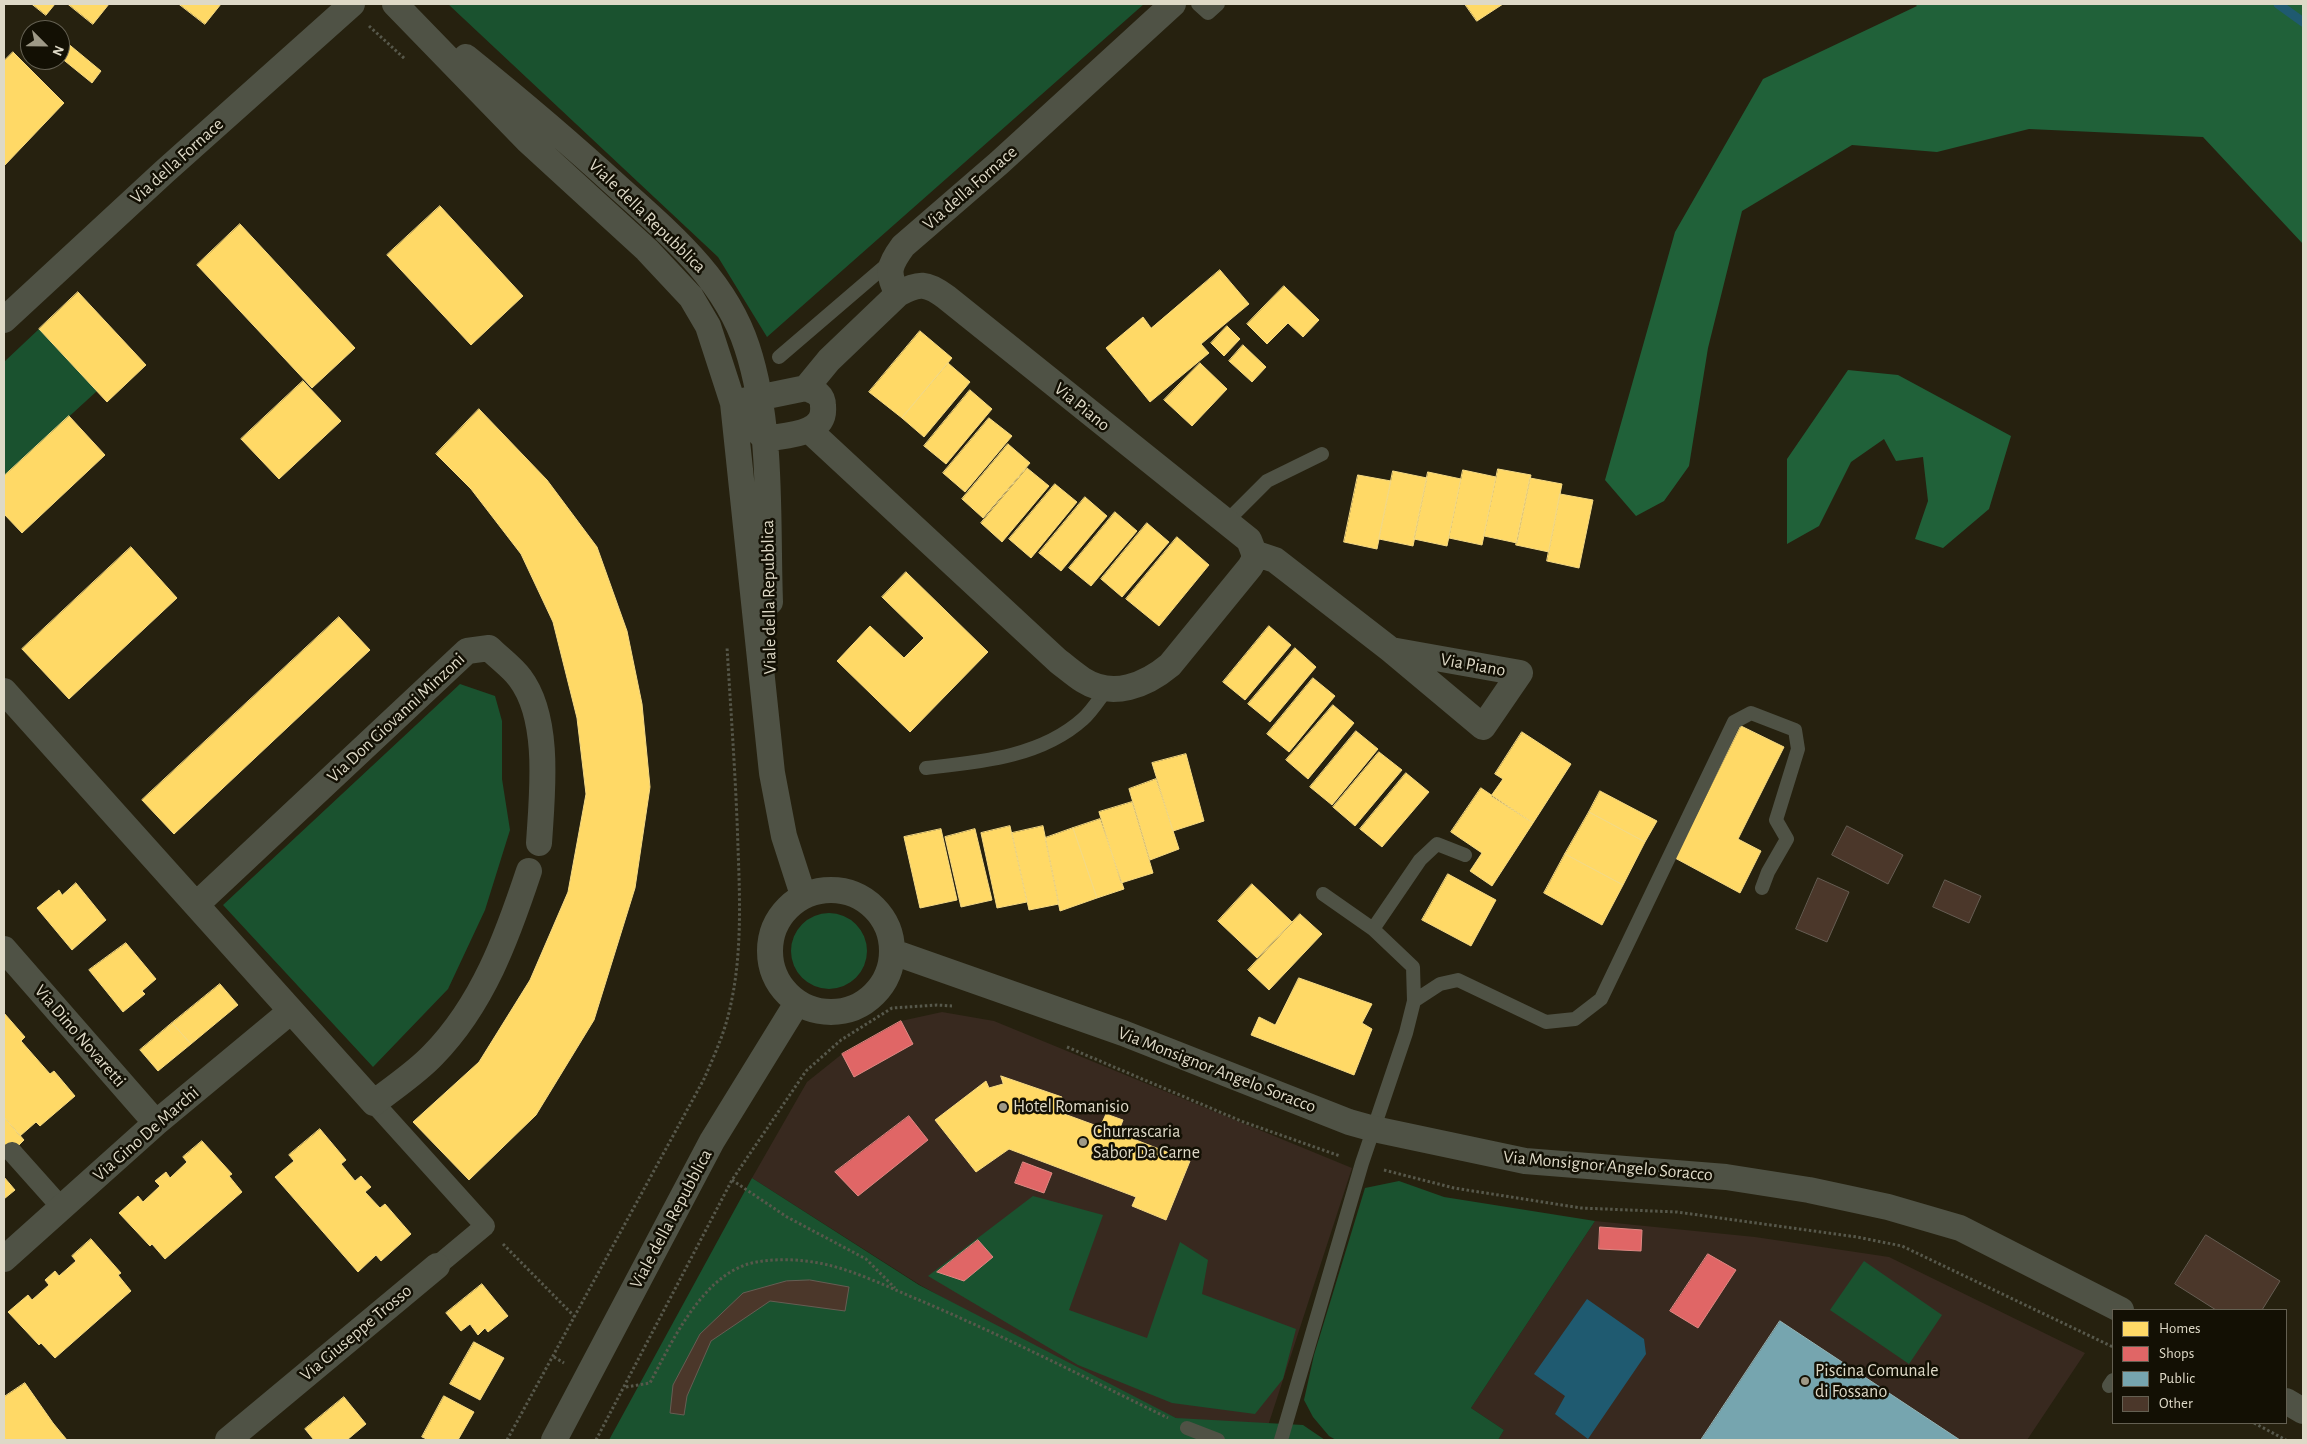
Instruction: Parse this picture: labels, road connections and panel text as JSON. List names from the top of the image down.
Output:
{
  "streets": {
    "street": [
      "Via della Fornace",
      "Viale della Repubblica",
      "Via Piano",
      "Via Don Giovanni Minzoni",
      "Via Dino Novaretti",
      "Via Monsignor Angelo Soracco",
      "Via Gino De Marchi",
      "Via Giuseppe Trosso"
    ]
  },
  "crossings": [
    ["Viale della Repubblica", "Via Monsignor Angelo Soracco"],
    ["Via Dino Novaretti", "Via Gino De Marchi"]
  ],
  "places": ["Hotel Romanisio", "Churrascaria Sabor Da Carne", "Piscina Comunale di Fossano"],
  "legend": [
    "Homes",
    "Shops",
    "Public",
    "Other"
  ],
  "north": "bottom right"
}
